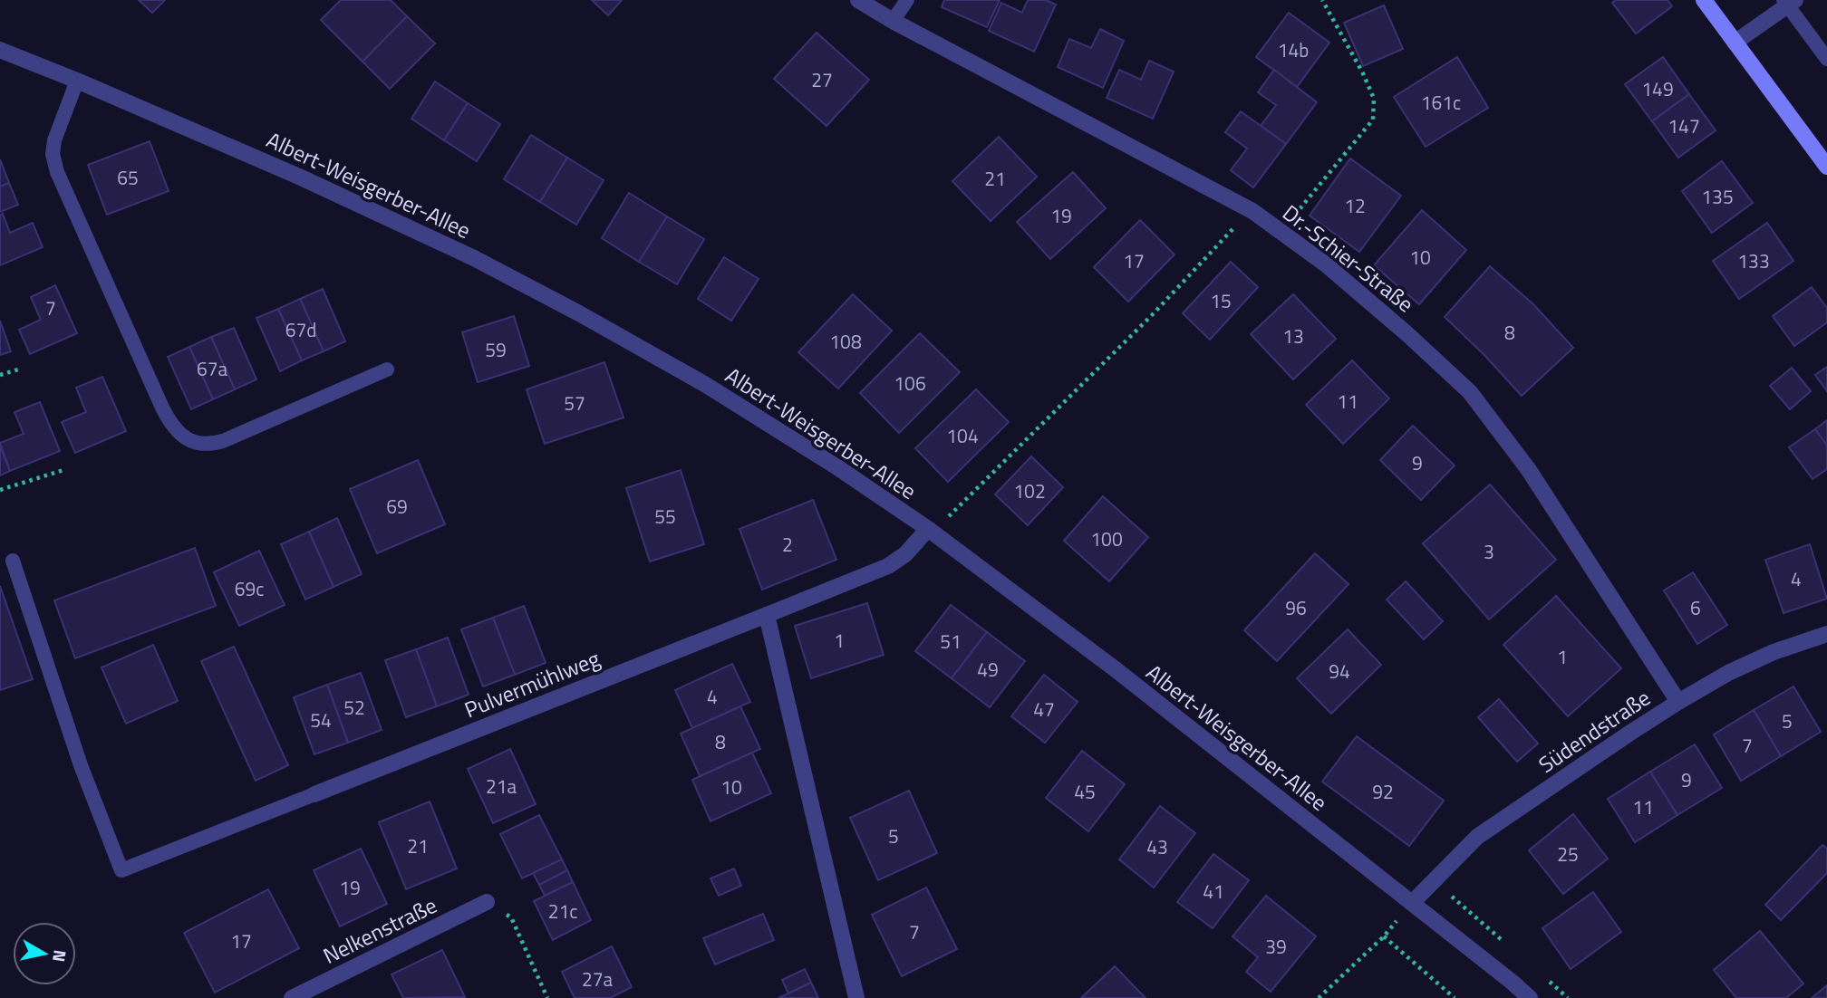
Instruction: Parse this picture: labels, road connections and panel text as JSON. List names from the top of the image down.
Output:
{
  "streets": {
    "street": [
      "Albert-Weisgerber-Allee",
      "Dr.-Schier-Straße",
      "Pulvermühlweg",
      "Südendstraße",
      "Nelkenstraße"
    ]
  },
  "crossings": [
    ["Albert-Weisgerber-Allee", "Pulvermühlweg"],
    ["Albert-Weisgerber-Allee", "Südendstraße"],
    ["Dr.-Schier-Straße", "Südendstraße"]
  ],
  "house_numbers": [
    "14b",
    "27",
    "149",
    "161c",
    "147",
    "65",
    "21",
    "135",
    "12",
    "19",
    "10",
    "17",
    "133",
    "15",
    "7",
    "67d",
    "8",
    "13",
    "108",
    "59",
    "67a",
    "106",
    "11",
    "57",
    "104",
    "9",
    "102",
    "69",
    "55",
    "100",
    "2",
    "3",
    "4",
    "69c",
    "96",
    "6",
    "1",
    "51",
    "1",
    "49",
    "94",
    "4",
    "52",
    "47",
    "54",
    "5",
    "8",
    "7",
    "9",
    "21a",
    "10",
    "45",
    "92",
    "11",
    "5",
    "21",
    "43",
    "25",
    "19",
    "41",
    "21c",
    "7",
    "17",
    "39",
    "27a"
  ],
  "north": "right"
}
